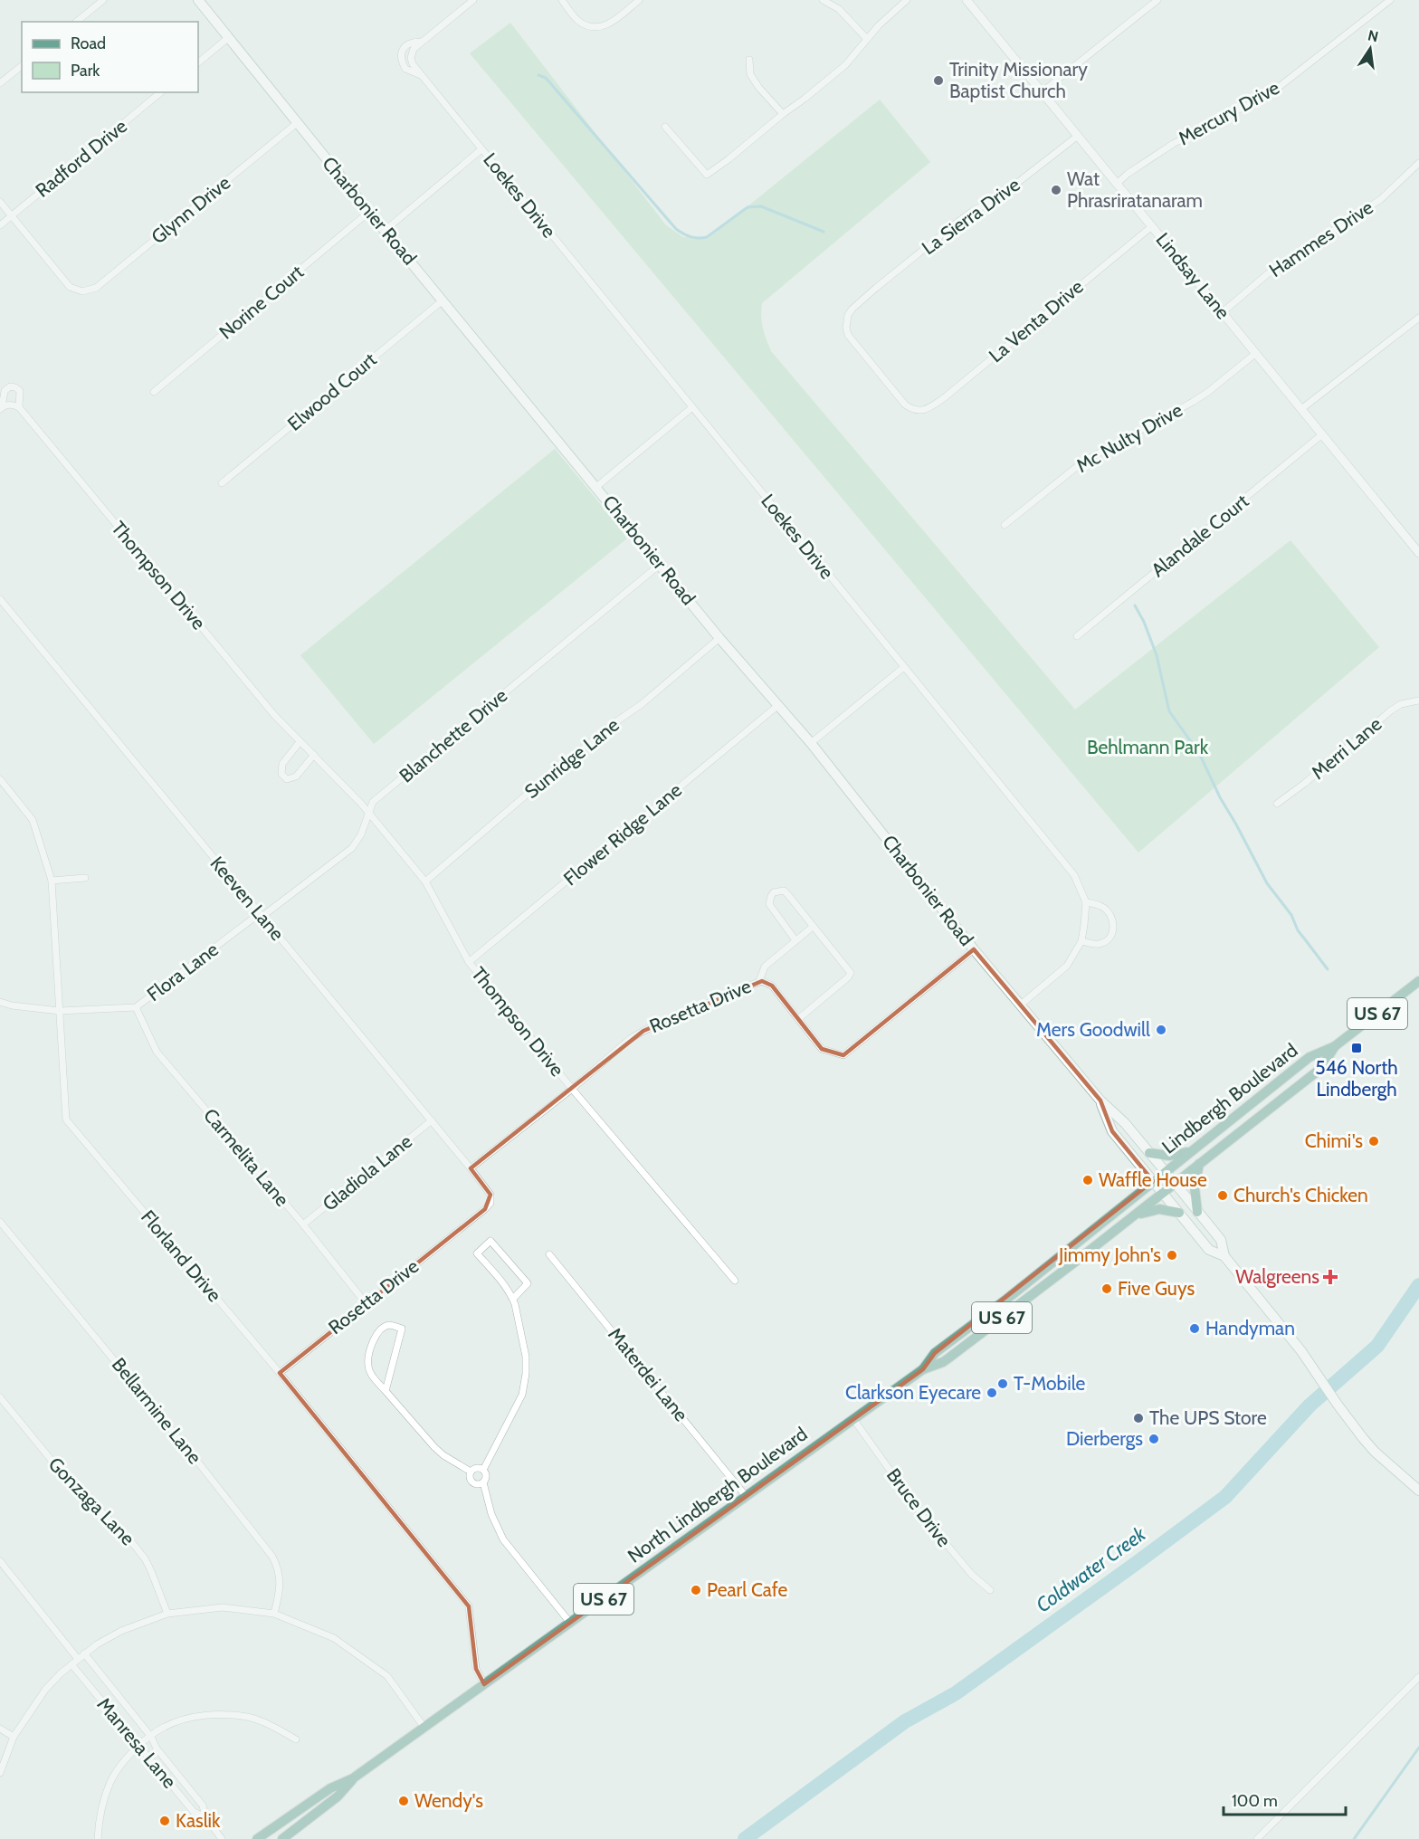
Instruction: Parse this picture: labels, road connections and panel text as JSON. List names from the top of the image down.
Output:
{
  "streets": {
    "main road": [
      "Charbonier Road",
      "US 67",
      "Lindbergh Boulevard",
      "North Lindbergh Boulevard"
    ],
    "street": [
      "Mercury Drive",
      "Radford Drive",
      "Loekes Drive",
      "Glynn Drive",
      "La Sierra Drive",
      "Hammes Drive",
      "Lindsay Lane",
      "Norine Court",
      "La Venta Drive",
      "Elwood Court",
      "Mc Nulty Drive",
      "Alandale Court",
      "Thompson Drive",
      "Blanchette Drive",
      "Merri Lane",
      "Sunridge Lane",
      "Flower Ridge Lane",
      "Keeven Lane",
      "Flora Lane",
      "Rosetta Drive",
      "Carmelita Lane",
      "Gladiola Lane",
      "Florland Drive",
      "Materdei Lane",
      "Bellarmine Lane",
      "Gonzaga Lane",
      "Bruce Drive",
      "Manresa Lane"
    ]
  },
  "crossings": [
    ["Mercury Drive", "Lindsay Lane"],
    ["Radford Drive", "Glynn Drive"],
    ["Loekes Drive", "Charbonier Road"],
    ["Glynn Drive", "Charbonier Road"],
    ["Charbonier Road", "Norine Court"],
    ["Charbonier Road", "Elwood Court"],
    ["Charbonier Road", "Blanchette Drive"],
    ["Charbonier Road", "Sunridge Lane"],
    ["Charbonier Road", "Flower Ridge Lane"],
    ["Charbonier Road", "Rosetta Drive"],
    ["Charbonier Road", "Lindbergh Boulevard"],
    ["La Sierra Drive", "Lindsay Lane"],
    ["La Sierra Drive", "La Venta Drive"],
    ["Hammes Drive", "Lindsay Lane"],
    ["Lindsay Lane", "La Venta Drive"],
    ["Lindsay Lane", "Mc Nulty Drive"],
    ["Lindsay Lane", "Alandale Court"],
    ["Thompson Drive", "Blanchette Drive"],
    ["Thompson Drive", "Sunridge Lane"],
    ["Thompson Drive", "Flower Ridge Lane"],
    ["Thompson Drive", "Rosetta Drive"],
    ["Blanchette Drive", "Keeven Lane"],
    ["Blanchette Drive", "Flora Lane"],
    ["Keeven Lane", "Flora Lane"],
    ["Keeven Lane", "Rosetta Drive"],
    ["Keeven Lane", "Gladiola Lane"],
    ["Flora Lane", "Carmelita Lane"],
    ["Flora Lane", "Florland Drive"],
    ["Rosetta Drive", "Carmelita Lane"],
    ["Rosetta Drive", "Florland Drive"],
    ["Lindbergh Boulevard", "North Lindbergh Boulevard"],
    ["Carmelita Lane", "Gladiola Lane"],
    ["Florland Drive", "North Lindbergh Boulevard"],
    ["Materdei Lane", "North Lindbergh Boulevard"],
    ["North Lindbergh Boulevard", "Bruce Drive"]
  ],
  "water": ["Coldwater Creek"],
  "parks": ["Behlmann Park"],
  "places": {
    "other": [
      "Trinity Missionary Baptist Church",
      "Wat Phrasriratanaram",
      "Mers Goodwill",
      "Chimi's",
      "Waffle House",
      "Church's Chicken",
      "Jimmy John's",
      "Five Guys",
      "Handyman",
      "T-Mobile",
      "Clarkson Eyecare",
      "The UPS Store",
      "Dierbergs",
      "Pearl Cafe",
      "Wendy's",
      "Kaslik"
    ],
    "transit": ["546 North Lindbergh"],
    "health": ["Walgreens"]
  },
  "legend": ["Road", "Park"],
  "scale_bar": "100 m",
  "north": "top"
}
